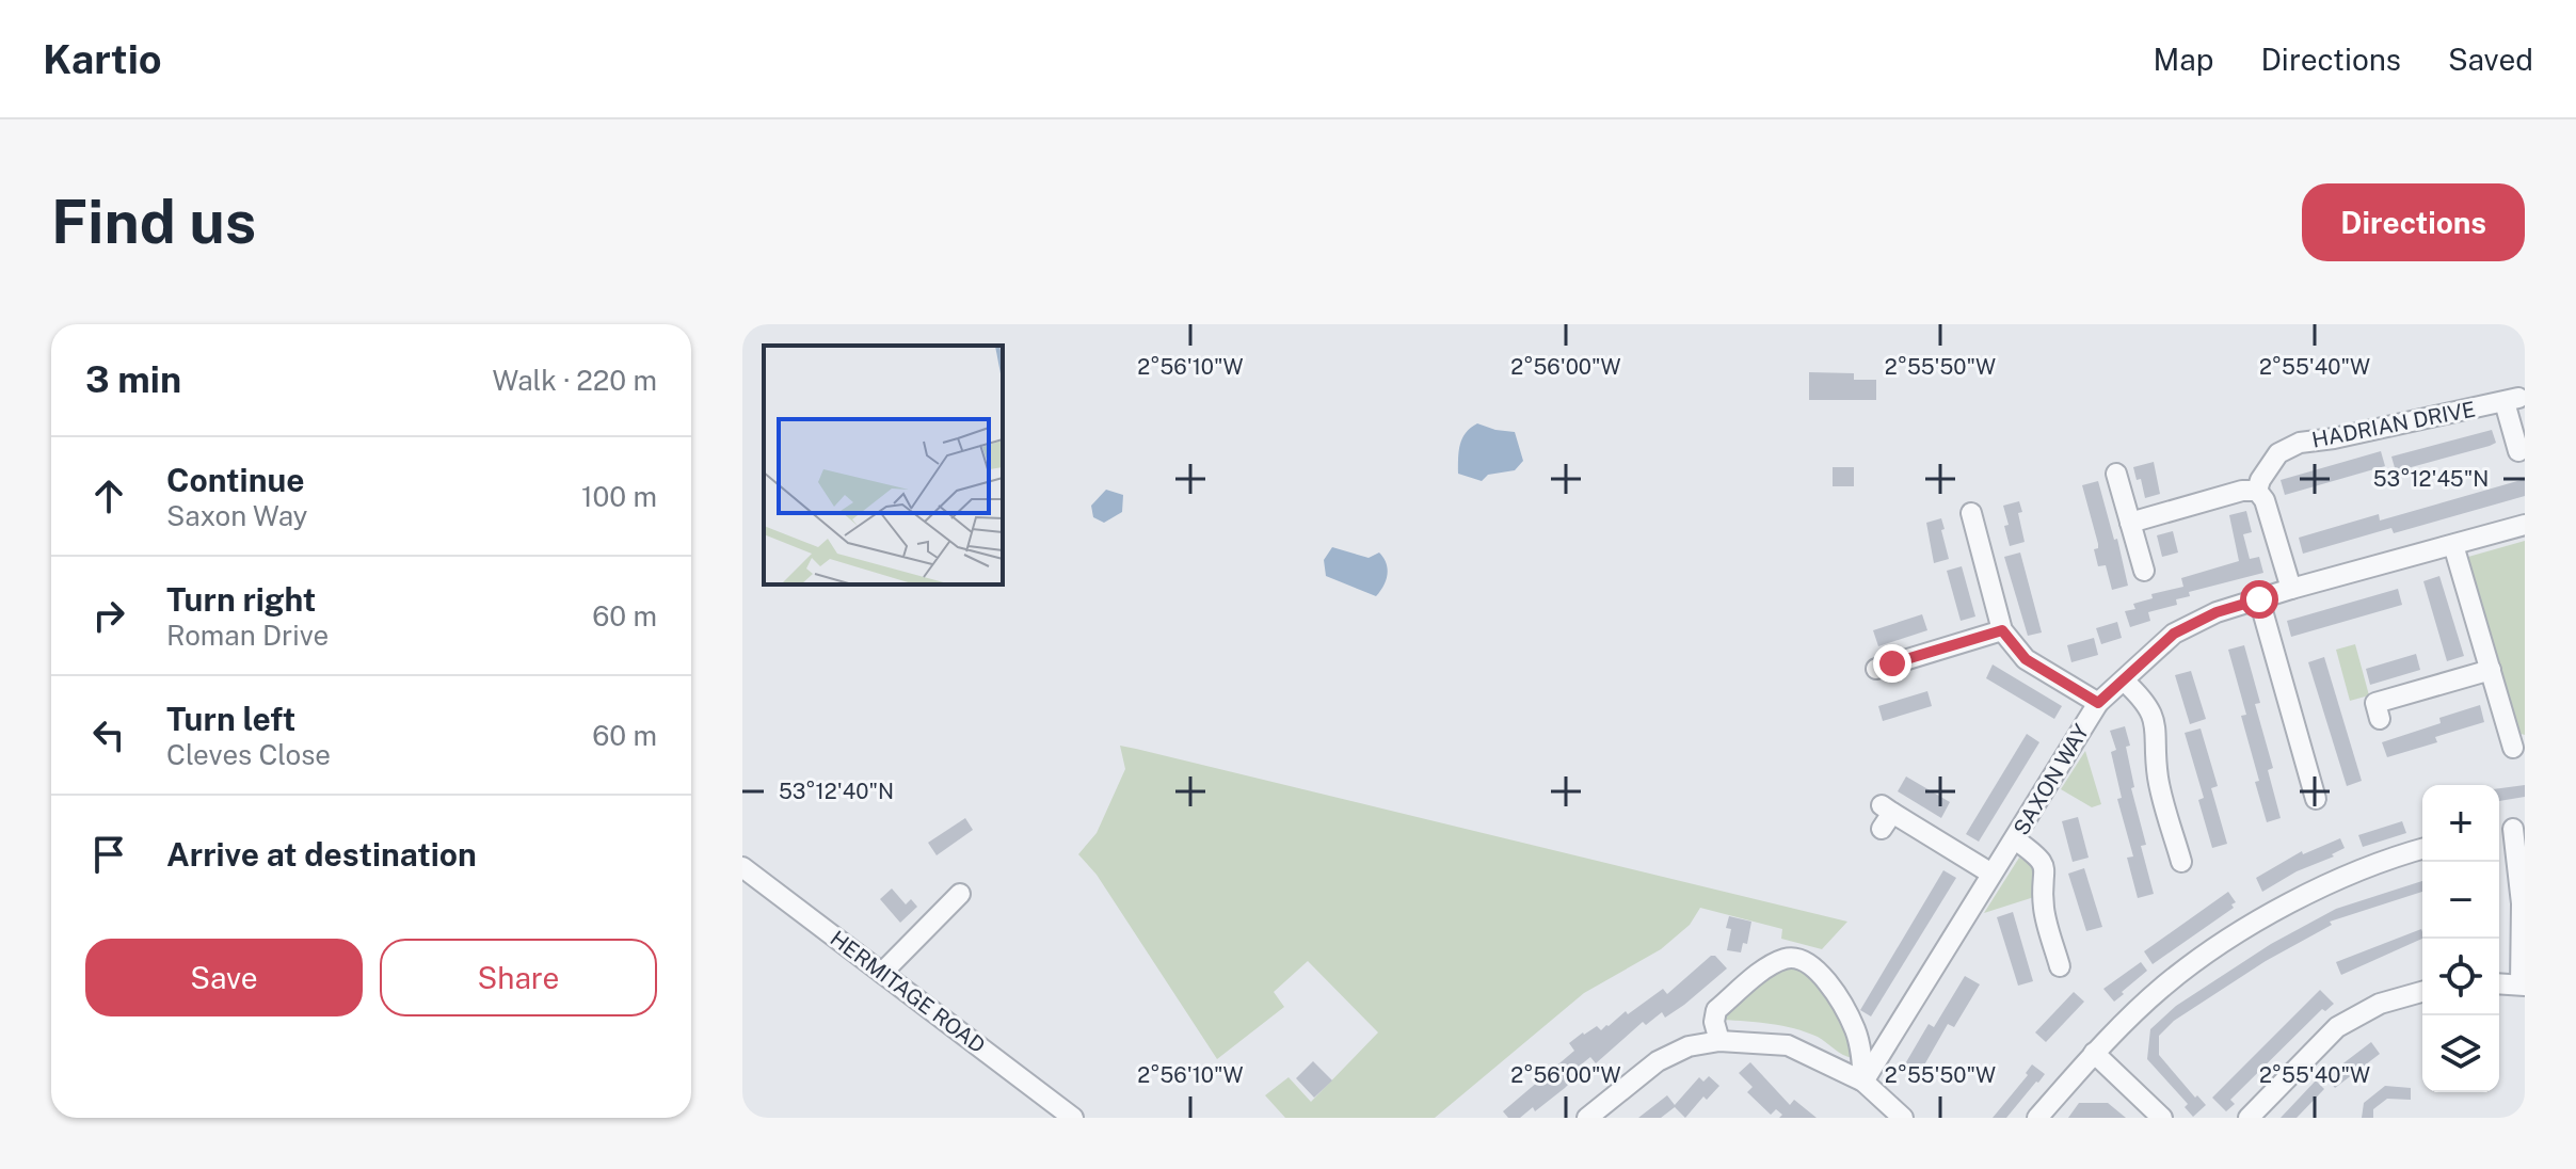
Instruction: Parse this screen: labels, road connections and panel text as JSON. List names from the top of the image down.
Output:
{
  "streets": {
    "street": ["HADRIAN DRIVE", "SAXON WAY", "HERMITAGE ROAD"]
  },
  "page": {
    "header": "Kartio",
    "nav": ["Map", "Directions", "Saved"],
    "buttons": [
      "Directions",
      ["Save", "Share"]
    ],
    "title": "Find us",
    "heading": ["3 min", "Walk · 220 m"],
    "list": [
      ["Continue", "Saxon Way", "100 m"],
      ["Turn right", "Roman Drive", "60 m"],
      ["Turn left", "Cleves Close", "60 m"],
      "Arrive at destination"
    ],
    "map_buttons": ["+", "−"]
  },
  "coordinates": [
    "2°56'10\"W",
    "2°56'00\"W",
    "2°55'50\"W",
    "2°55'40\"W",
    "53°12'45\"N",
    "53°12'40\"N"
  ]
}
